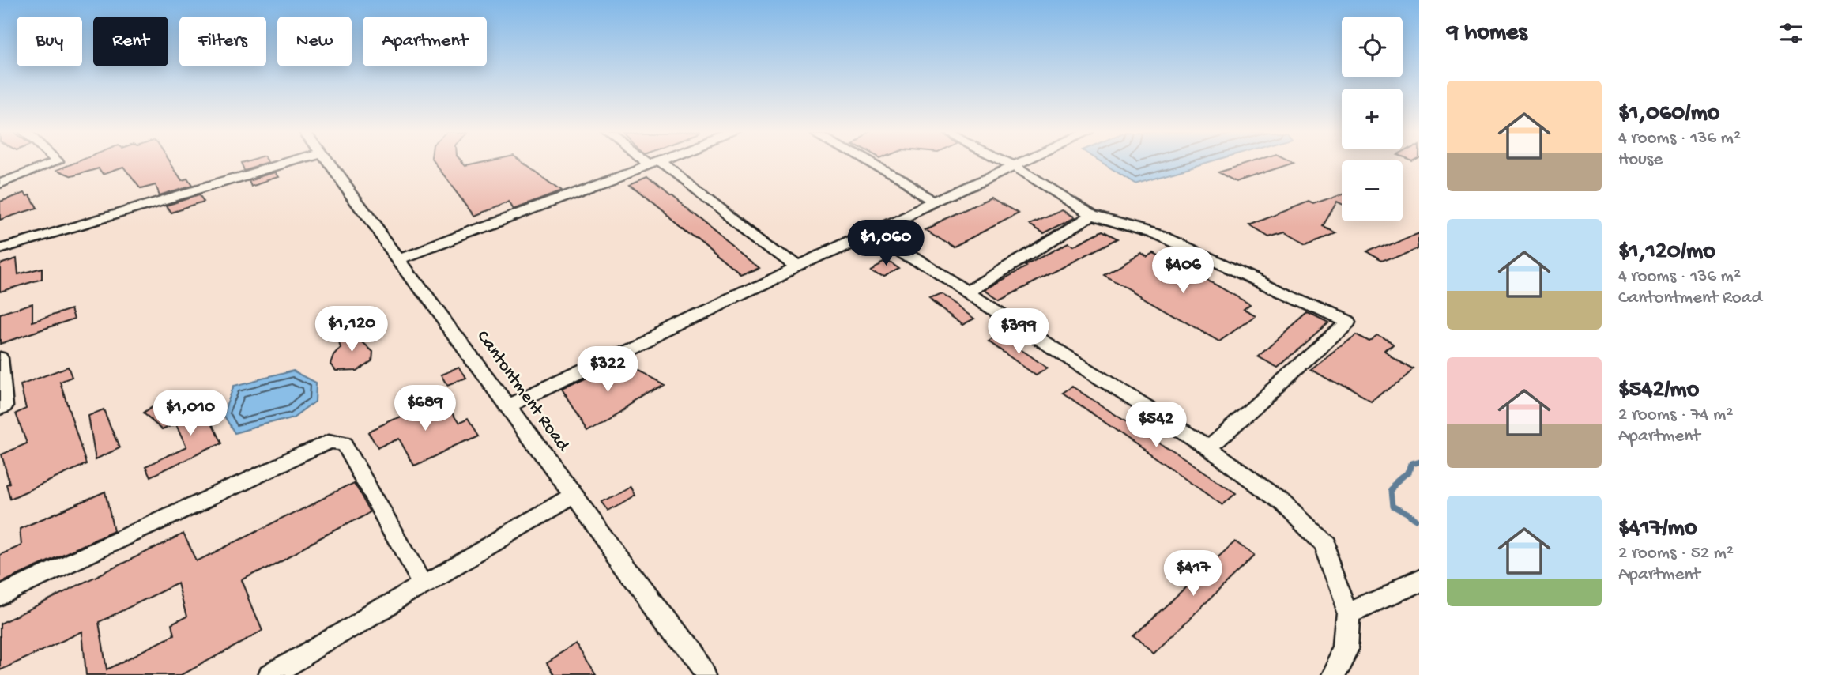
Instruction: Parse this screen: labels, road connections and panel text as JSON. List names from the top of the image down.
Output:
{
  "streets": {
    "street": ["Cantontment Road"]
  },
  "page": {
    "heading": "9 homes",
    "map_buttons": ["+", "−"],
    "chip": [
      "Buy",
      "Rent",
      "Filters",
      "New",
      "Apartment"
    ],
    "list": [
      {
        "name": "$1,060/mo",
        "note": "4 rooms · 136 m² · House"
      },
      {
        "name": "$1,120/mo",
        "note": "4 rooms · 136 m² · Cantontment Road"
      },
      {
        "name": "$542/mo",
        "note": "2 rooms · 74 m² · Apartment"
      },
      {
        "name": "$417/mo",
        "note": "2 rooms · 52 m² · Apartment"
      }
    ],
    "price": [
      "$1,060",
      "$406",
      "$1,120",
      "$399",
      "$322",
      "$689",
      "$1,010",
      "$542",
      "$417"
    ]
  }
}
